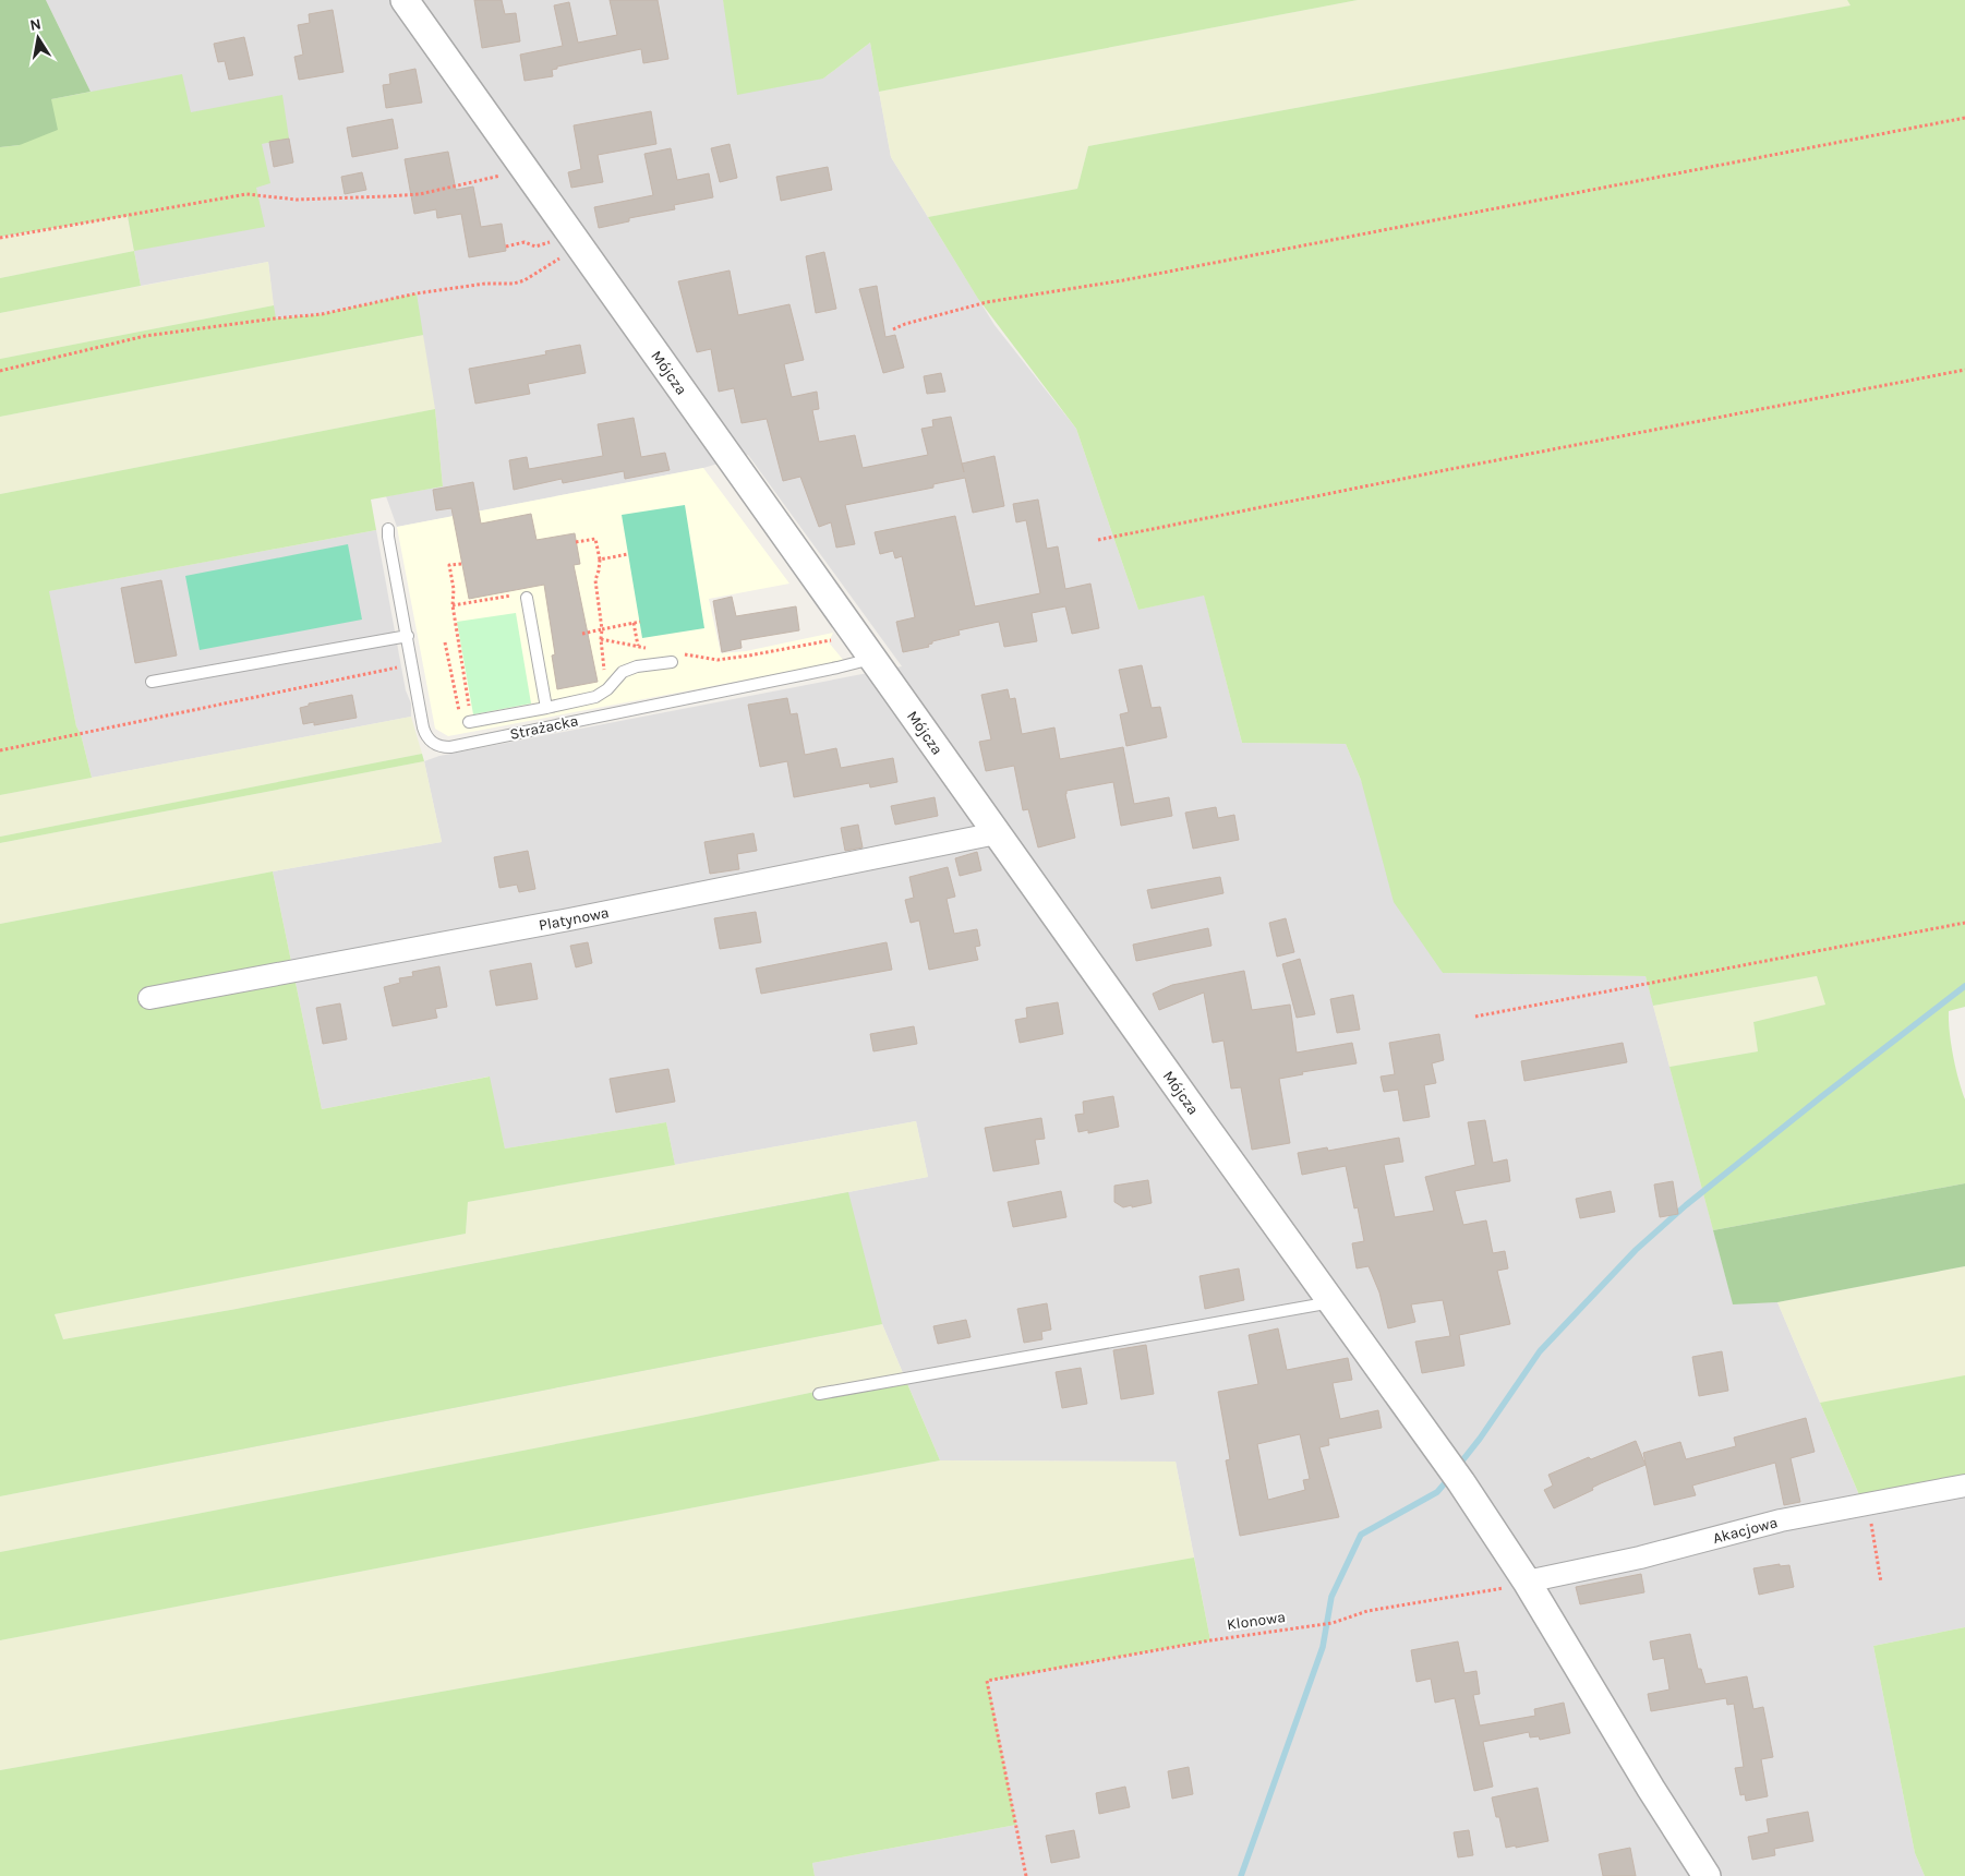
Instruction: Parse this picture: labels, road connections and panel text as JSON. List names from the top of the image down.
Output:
{
  "streets": {
    "street": ["Mójcza", "Platynowa", "Akacjowa"],
    "lane": ["Strażacka"],
    "path": ["Klonowa"]
  },
  "crossings": [
    ["Mójcza", "Strażacka"],
    ["Mójcza", "Platynowa"],
    ["Mójcza", "Akacjowa"],
    ["Mójcza", "Klonowa"],
    ["Akacjowa", "Klonowa"]
  ],
  "north": "top"
}
